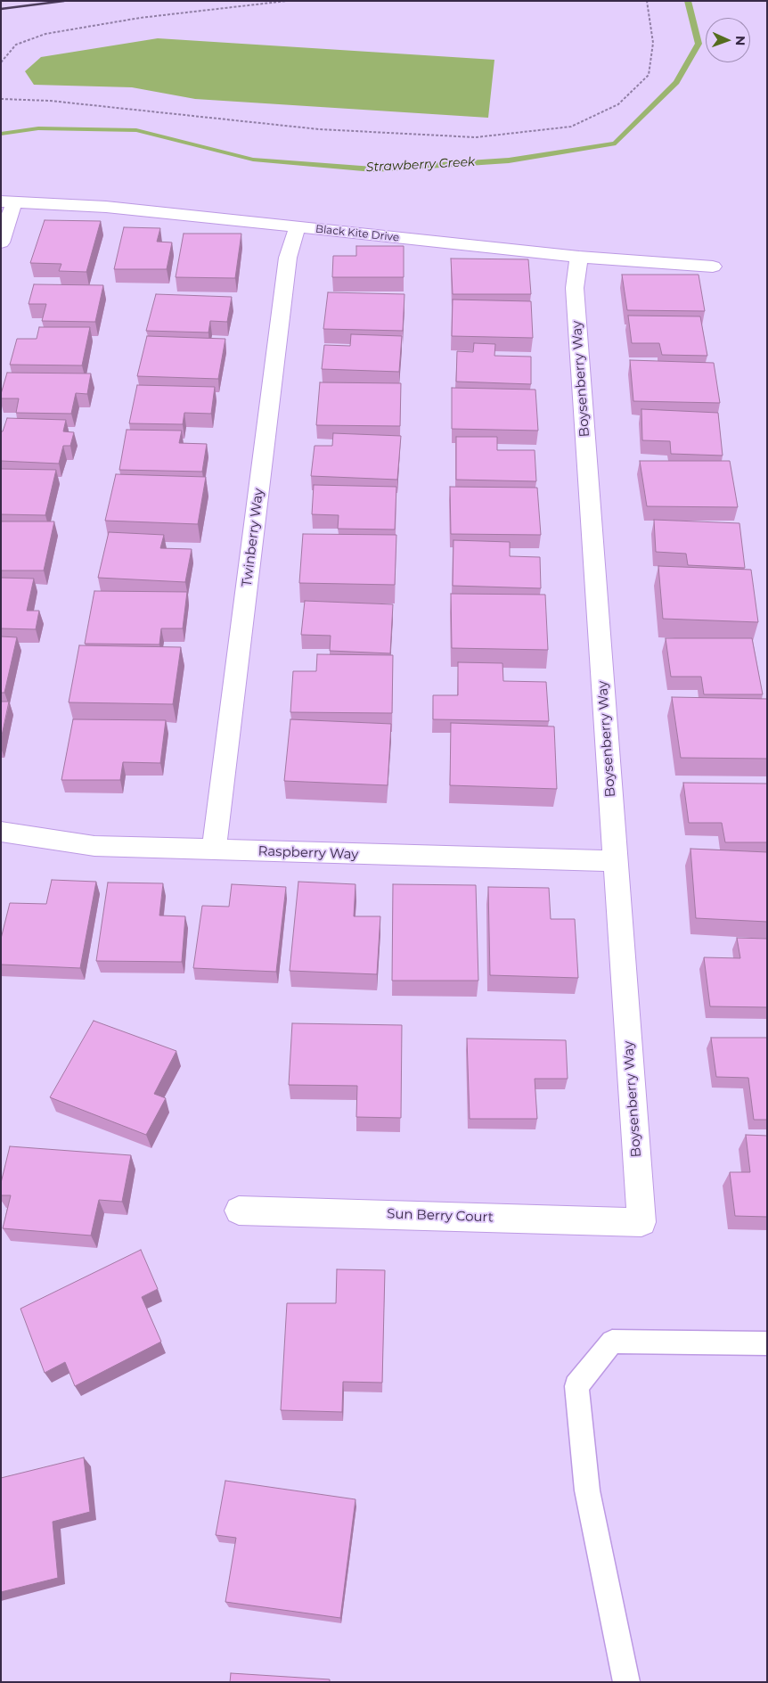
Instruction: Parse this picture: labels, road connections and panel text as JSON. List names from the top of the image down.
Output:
{
  "streets": {
    "street": [
      "Black Kite Drive",
      "Boysenberry Way",
      "Twinberry Way",
      "Raspberry Way",
      "Sun Berry Court"
    ]
  },
  "crossings": [
    ["Black Kite Drive", "Boysenberry Way"],
    ["Black Kite Drive", "Twinberry Way"],
    ["Boysenberry Way", "Raspberry Way"],
    ["Boysenberry Way", "Sun Berry Court"],
    ["Twinberry Way", "Raspberry Way"]
  ],
  "water": ["Strawberry Creek"],
  "north": "right"
}
